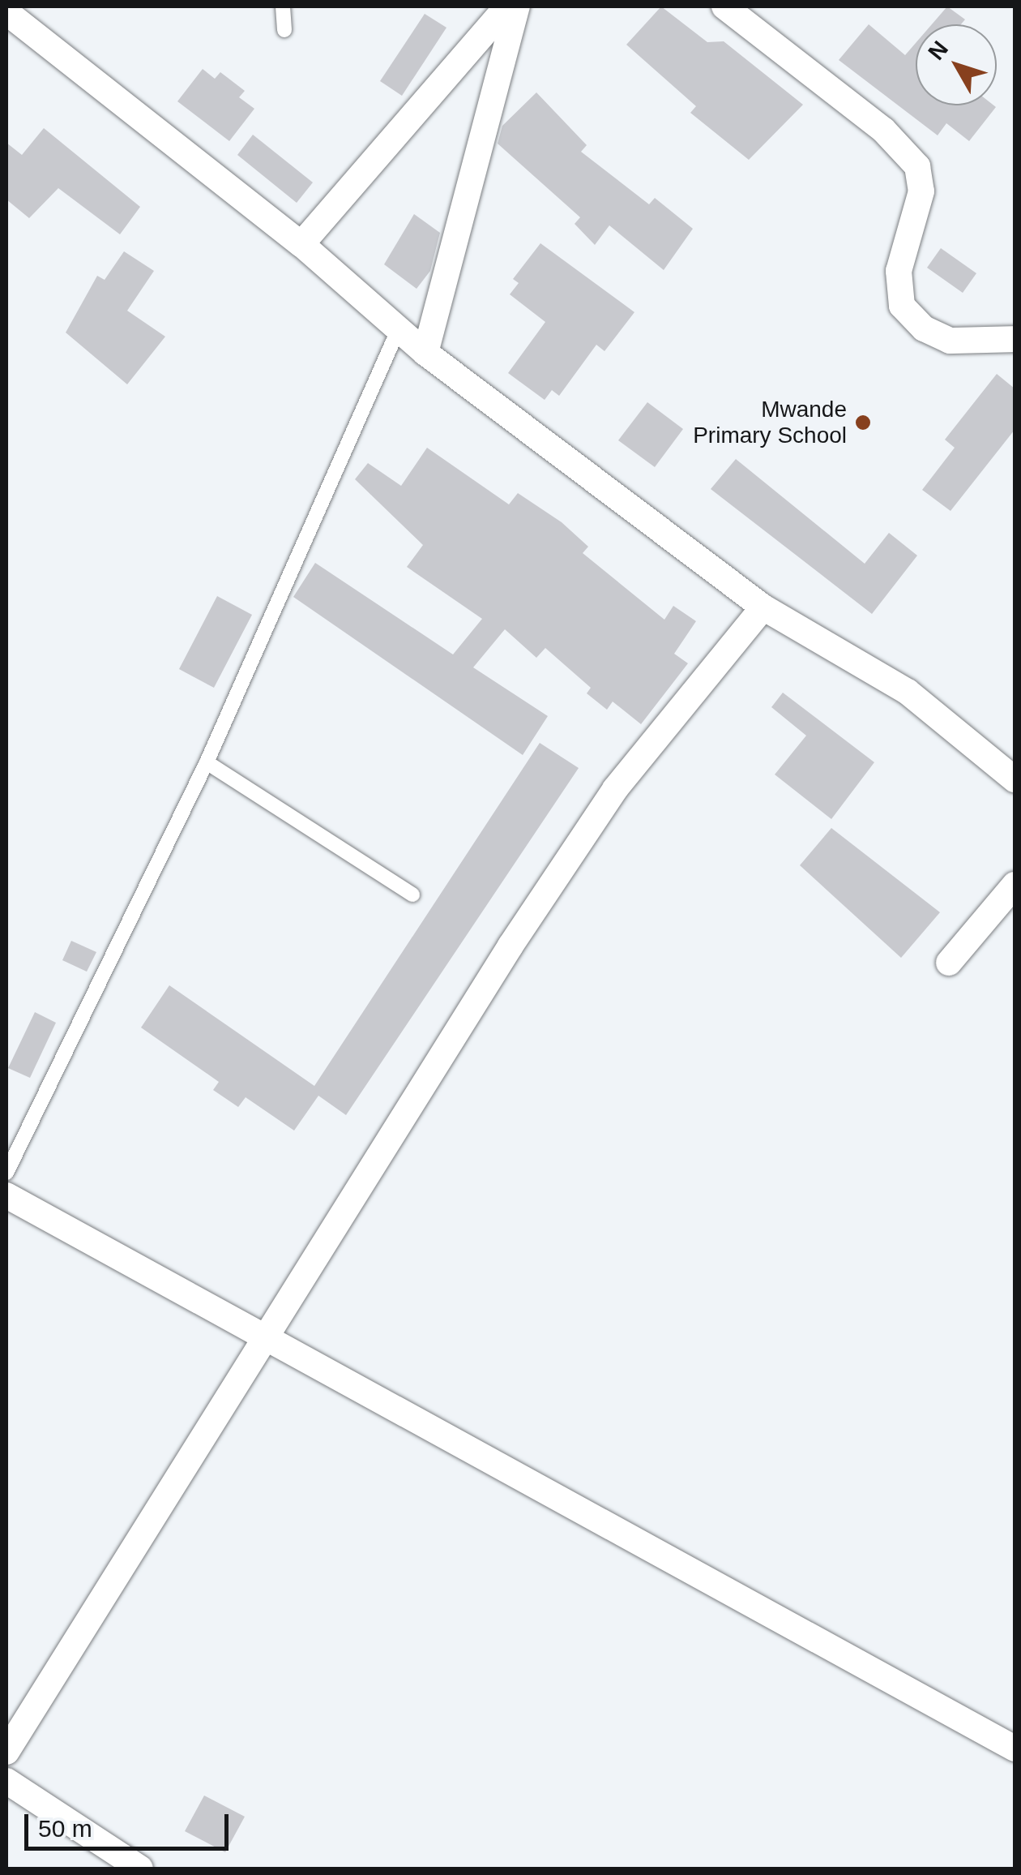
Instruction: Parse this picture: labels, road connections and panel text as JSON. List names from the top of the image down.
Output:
{
  "places": ["Mwande Primary School"],
  "scale_bar": "50 m",
  "north": "top left"
}
